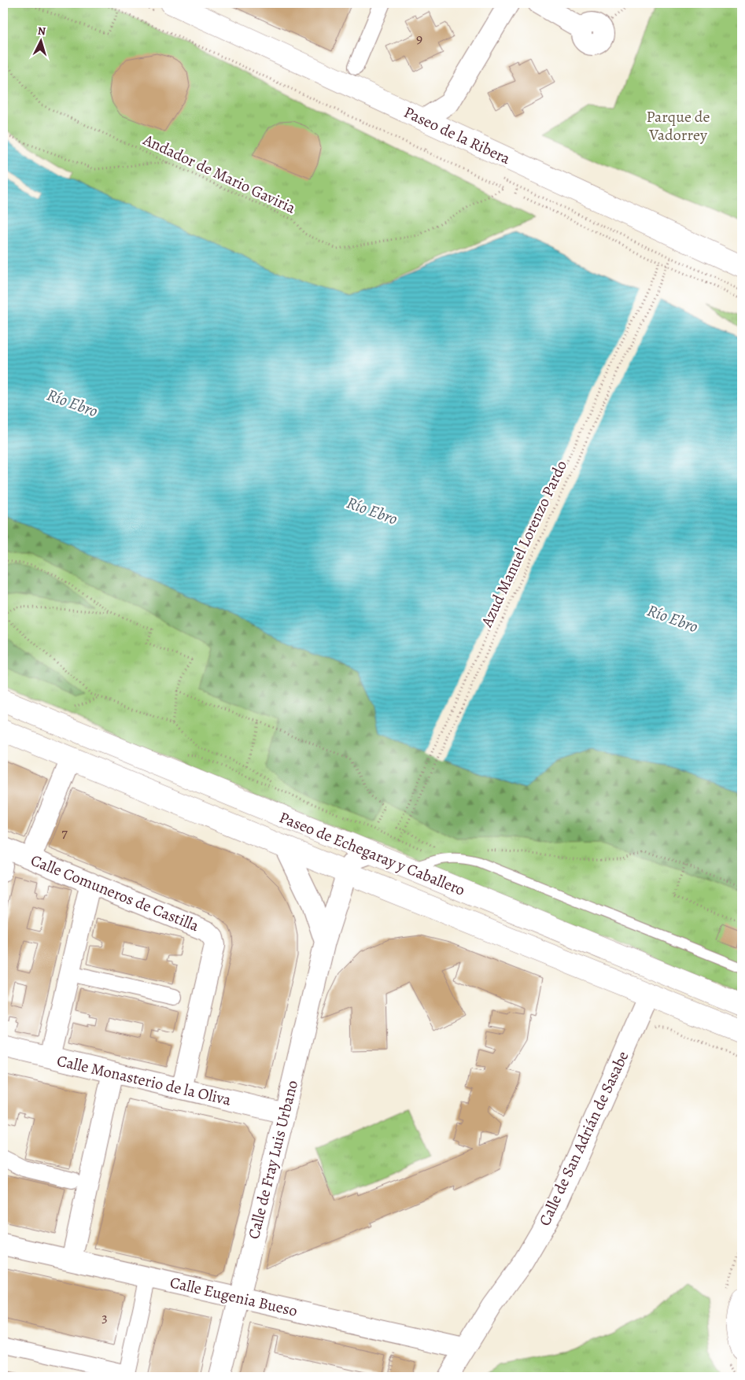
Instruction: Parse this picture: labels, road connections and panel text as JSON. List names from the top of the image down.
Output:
{
  "streets": {
    "main road": ["Paseo de la Ribera", "Paseo de Echegaray y Caballero"],
    "street": [
      "Calle Comuneros de Castilla",
      "Calle Monasterio de la Oliva",
      "Calle de San Adrián de Sasabe",
      "Calle de Fray Luis Urbano",
      "Calle Eugenia Bueso"
    ],
    "path": ["Andador de Mario Gaviria", "Azud Manuel Lorenzo Pardo"]
  },
  "crossings": [
    ["Paseo de Echegaray y Caballero", "Calle de San Adrián de Sasabe"],
    ["Paseo de Echegaray y Caballero", "Calle de Fray Luis Urbano"],
    ["Calle Comuneros de Castilla", "Calle Monasterio de la Oliva"],
    ["Calle Monasterio de la Oliva", "Calle de Fray Luis Urbano"],
    ["Calle de San Adrián de Sasabe", "Calle Eugenia Bueso"],
    ["Calle de Fray Luis Urbano", "Calle Eugenia Bueso"]
  ],
  "water": ["Río Ebro"],
  "parks": ["Parque de Vadorrey"],
  "house_numbers": ["9", "7", "3"],
  "north": "top"
}
